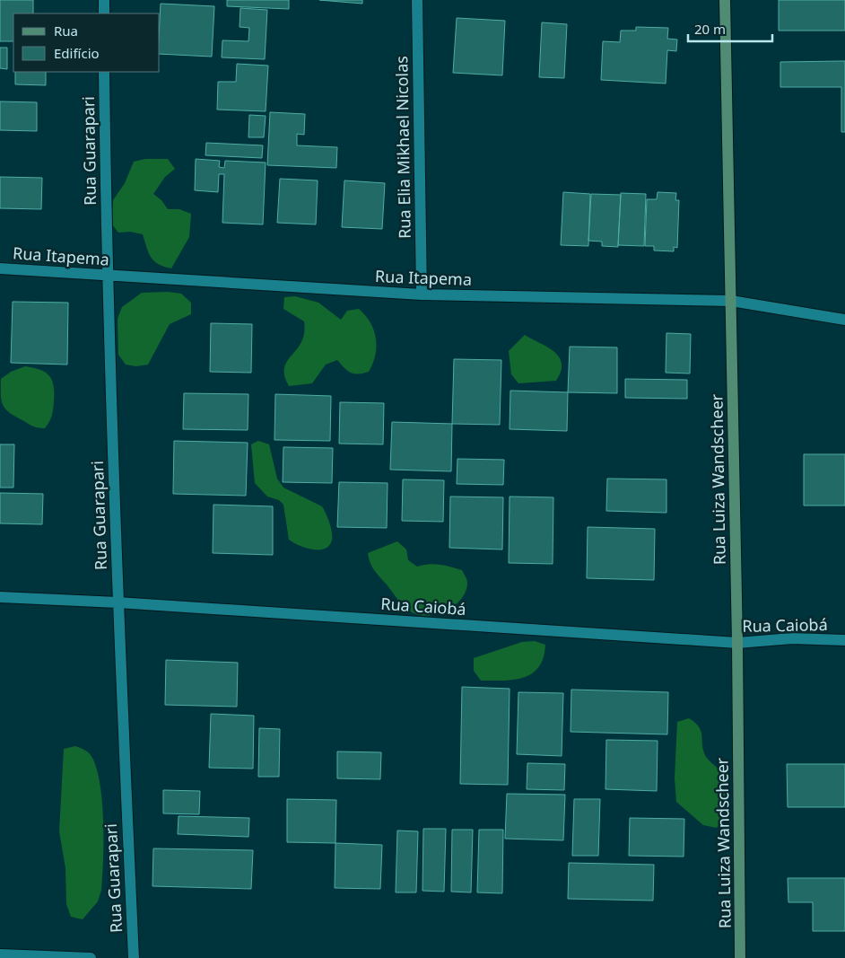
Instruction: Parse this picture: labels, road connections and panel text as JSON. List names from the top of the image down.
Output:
{
  "streets": {
    "main road": ["Rua Luiza Wandscheer"],
    "street": [
      "Rua Elia Mikhael Nicolas",
      "Rua Guarapari",
      "Rua Itapema",
      "Rua Caiobá"
    ]
  },
  "crossings": [
    ["Rua Elia Mikhael Nicolas", "Rua Itapema"],
    ["Rua Guarapari", "Rua Itapema"],
    ["Rua Guarapari", "Rua Caiobá"],
    ["Rua Itapema", "Rua Luiza Wandscheer"],
    ["Rua Luiza Wandscheer", "Rua Caiobá"]
  ],
  "legend": ["Rua", "Edifício"],
  "scale_bar": "20 m"
}
